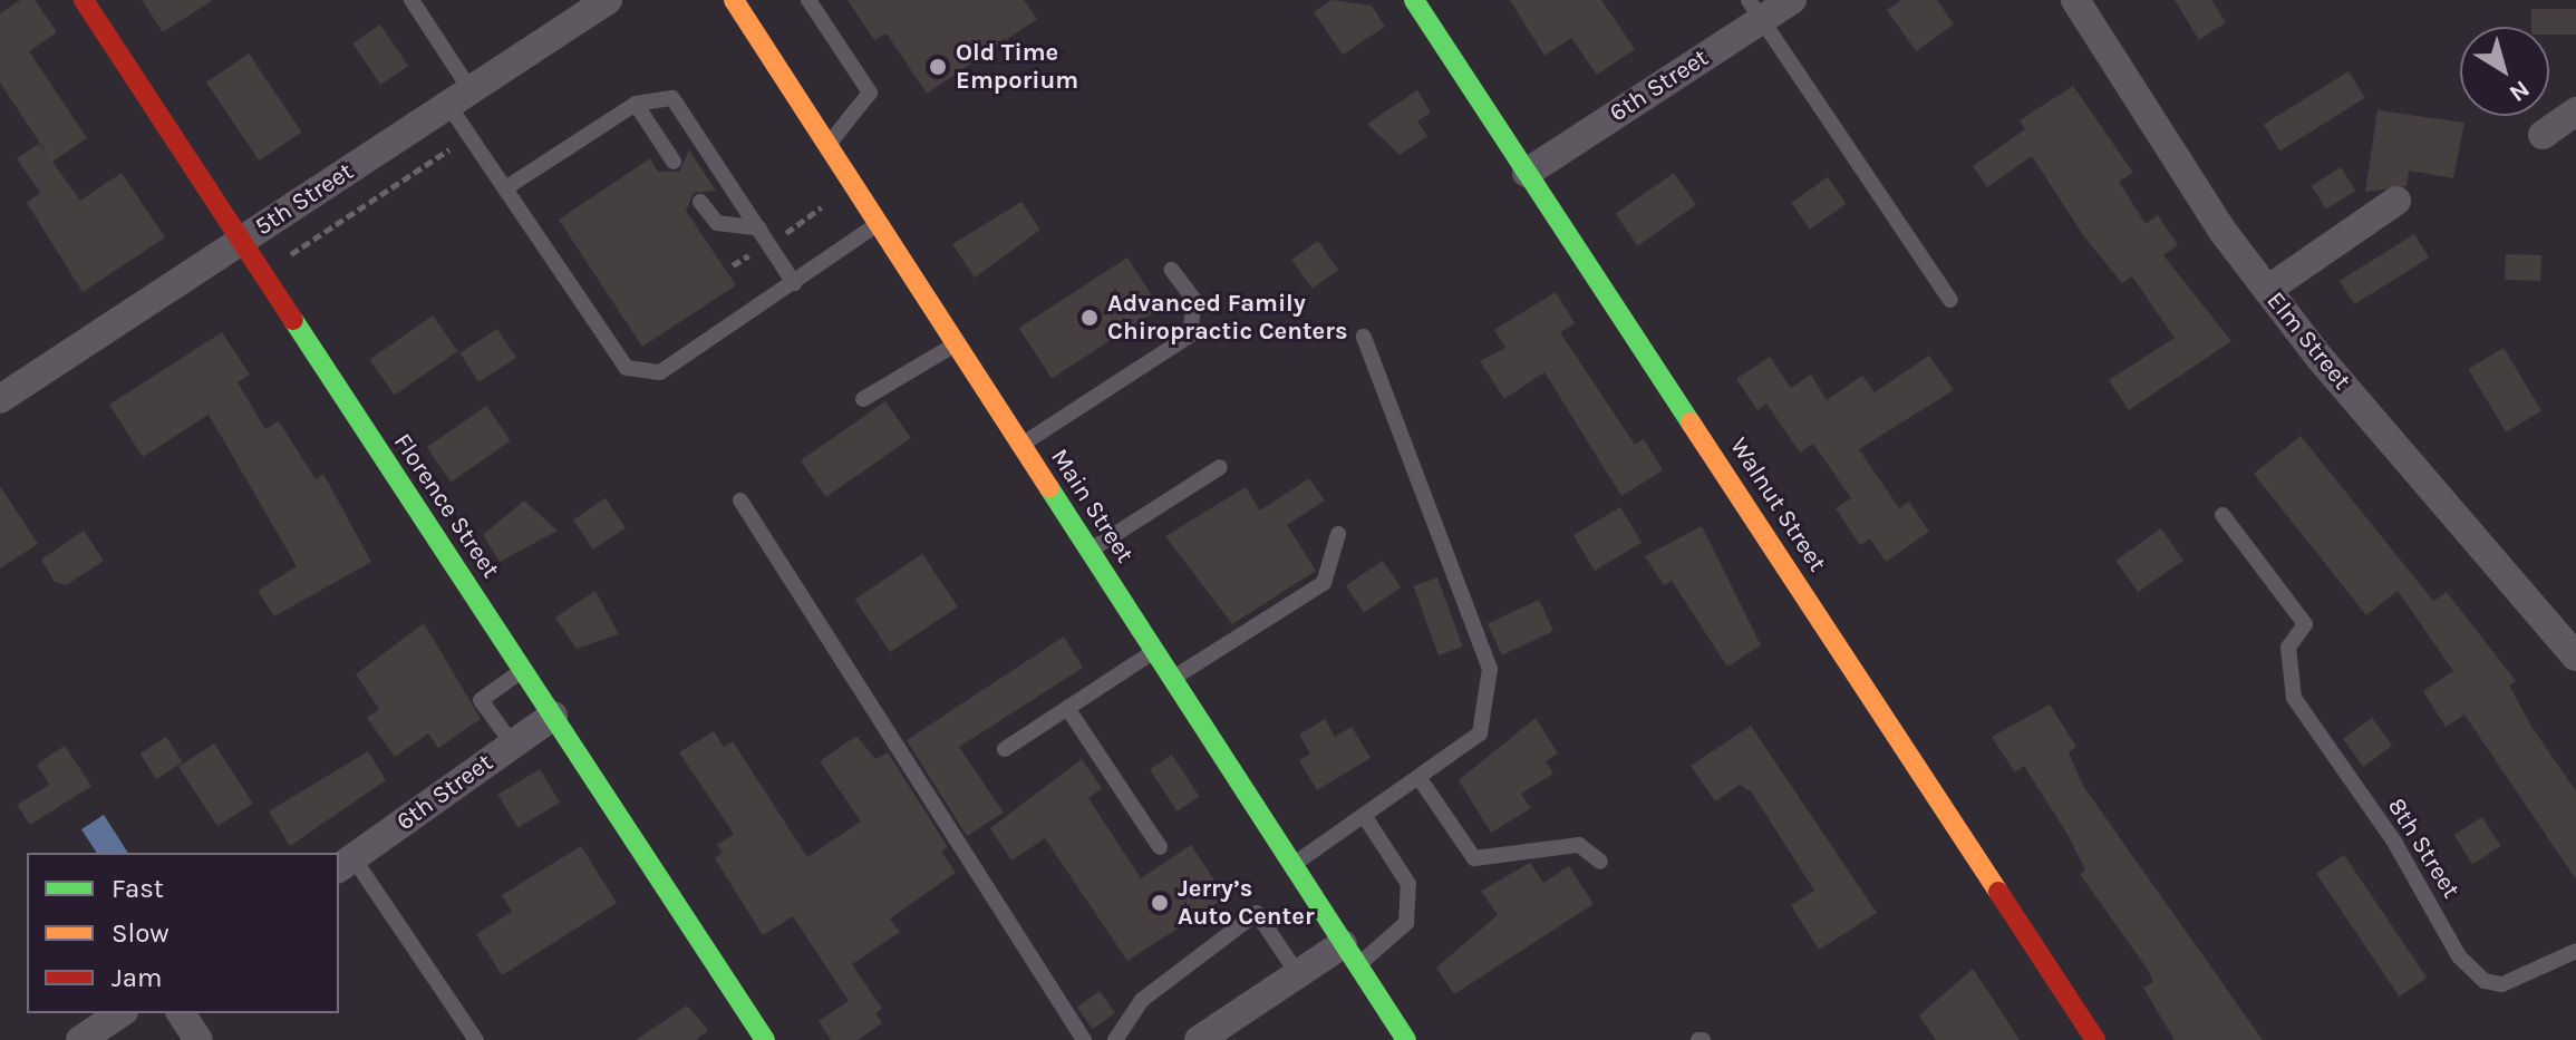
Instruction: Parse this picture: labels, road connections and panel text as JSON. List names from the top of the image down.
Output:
{
  "streets": {
    "street": [
      "6th Street",
      "5th Street",
      "Elm Street",
      "Walnut Street",
      "Florence Street",
      "Main Street"
    ],
    "lane": ["8th Street"]
  },
  "crossings": [
    ["6th Street", "Walnut Street"],
    ["6th Street", "Florence Street"],
    ["5th Street", "Florence Street"]
  ],
  "places": ["Old Time Emporium", "Advanced Family Chiropractic Centers", "Jerry’s Auto Center"],
  "legend": ["Fast", "Slow", "Jam"],
  "north": "bottom right"
}
